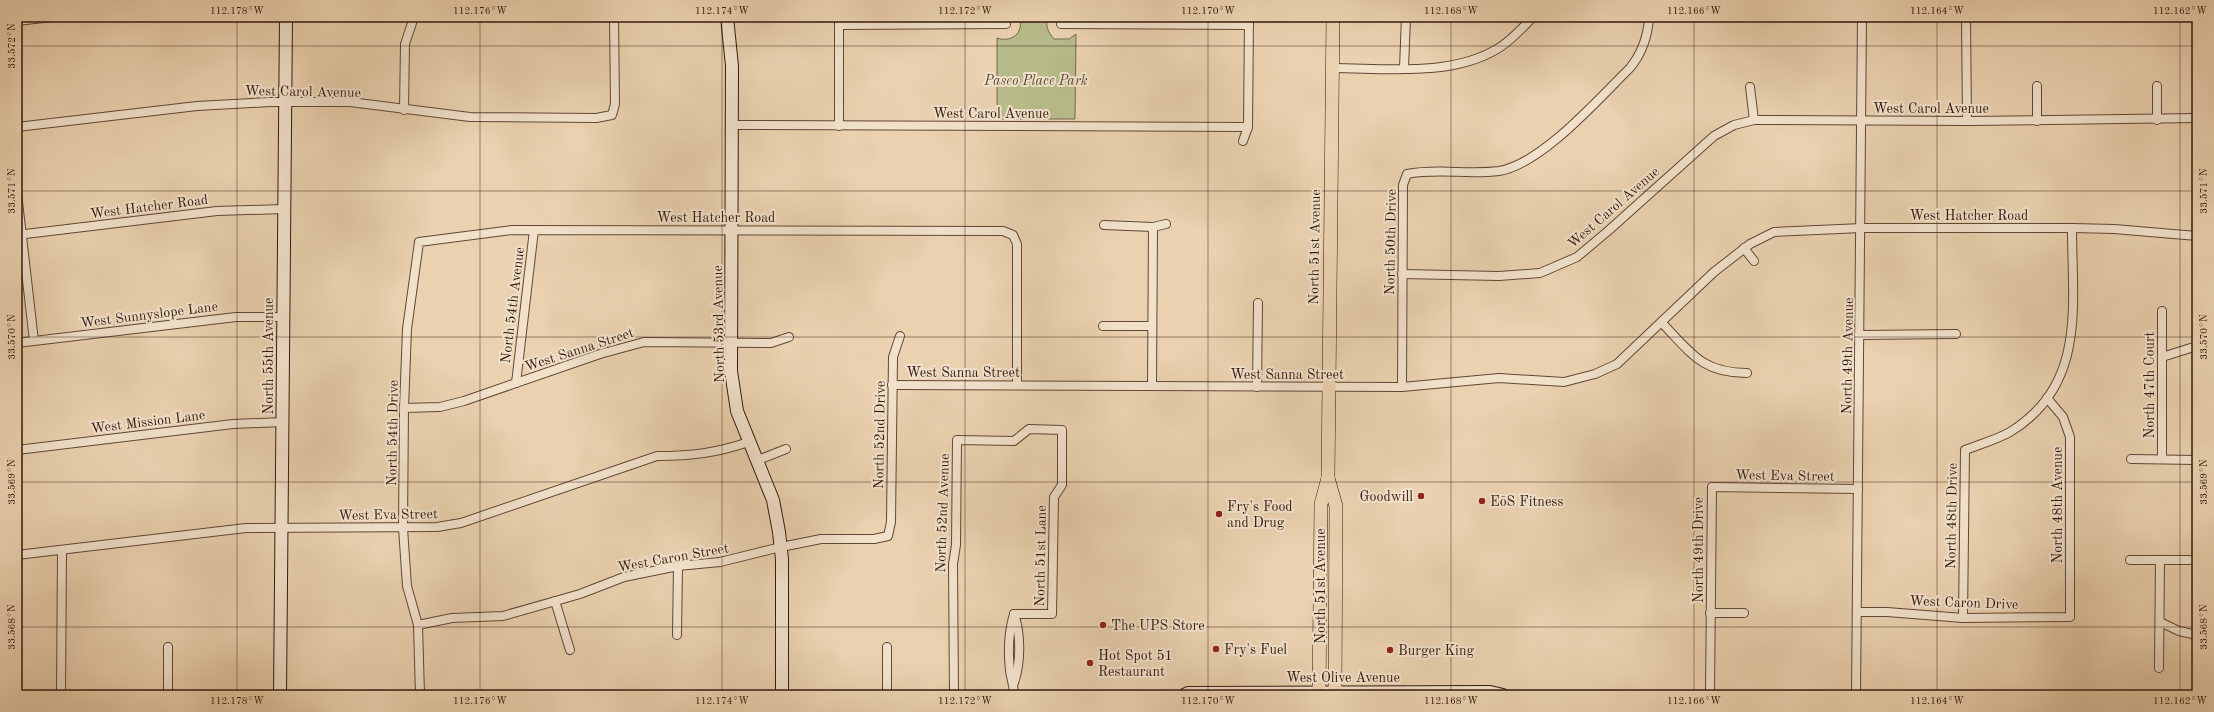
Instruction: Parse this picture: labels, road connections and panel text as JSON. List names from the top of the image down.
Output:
{
  "streets": {
    "main road": ["North 51st Avenue"],
    "street": [
      "West Carol Avenue",
      "West Hatcher Road",
      "North 50th Drive",
      "North 54th Avenue",
      "West Sunnyslope Lane",
      "North 53rd Avenue",
      "West Sanna Street",
      "North 55th Avenue",
      "North 49th Avenue",
      "North 47th Court",
      "West Mission Lane",
      "North 54th Drive",
      "North 52nd Drive",
      "West Eva Street",
      "North 48th Avenue",
      "North 52nd Avenue",
      "North 48th Drive",
      "North 49th Drive",
      "North 51st Lane",
      "West Caron Street",
      "West Caron Drive",
      "West Olive Avenue"
    ]
  },
  "crossings": [
    ["West Carol Avenue", "North 50th Drive"],
    ["West Carol Avenue", "North 53rd Avenue"],
    ["West Carol Avenue", "North 55th Avenue"],
    ["West Carol Avenue", "North 49th Avenue"],
    ["West Hatcher Road", "North 54th Avenue"],
    ["West Hatcher Road", "North 53rd Avenue"],
    ["West Hatcher Road", "West Sanna Street"],
    ["West Hatcher Road", "North 55th Avenue"],
    ["West Hatcher Road", "North 49th Avenue"],
    ["West Hatcher Road", "North 54th Drive"],
    ["West Hatcher Road", "North 48th Drive"],
    ["North 50th Drive", "West Sanna Street"],
    ["North 51st Avenue", "West Sanna Street"],
    ["North 51st Avenue", "West Olive Avenue"],
    ["North 54th Avenue", "West Sanna Street"],
    ["West Sunnyslope Lane", "North 55th Avenue"],
    ["North 53rd Avenue", "West Sanna Street"],
    ["North 53rd Avenue", "West Eva Street"],
    ["North 53rd Avenue", "West Caron Street"],
    ["West Sanna Street", "North 54th Drive"],
    ["West Sanna Street", "North 52nd Drive"],
    ["North 55th Avenue", "West Mission Lane"],
    ["North 55th Avenue", "West Eva Street"],
    ["North 49th Avenue", "West Eva Street"],
    ["North 49th Avenue", "West Caron Drive"],
    ["North 54th Drive", "West Eva Street"],
    ["North 54th Drive", "West Caron Street"],
    ["North 52nd Drive", "West Caron Street"],
    ["West Eva Street", "North 49th Drive"],
    ["North 48th Avenue", "North 48th Drive"],
    ["North 48th Avenue", "West Caron Drive"],
    ["North 52nd Avenue", "North 51st Lane"],
    ["North 48th Drive", "West Caron Drive"]
  ],
  "parks": ["Paseo Place Park"],
  "places": [
    "Goodwill",
    "EōS Fitness",
    "Fry's Food and Drug",
    "The UPS Store",
    "Fry's Fuel",
    "Burger King",
    "Hot Spot 51 Restaurant"
  ],
  "coordinates": [
    "112.178°W",
    "112.176°W",
    "112.174°W",
    "112.172°W",
    "112.170°W",
    "112.168°W",
    "112.166°W",
    "112.164°W",
    "112.162°W",
    "33.572°N",
    "33.571°N",
    "33.570°N",
    "33.569°N",
    "33.568°N"
  ]
}
